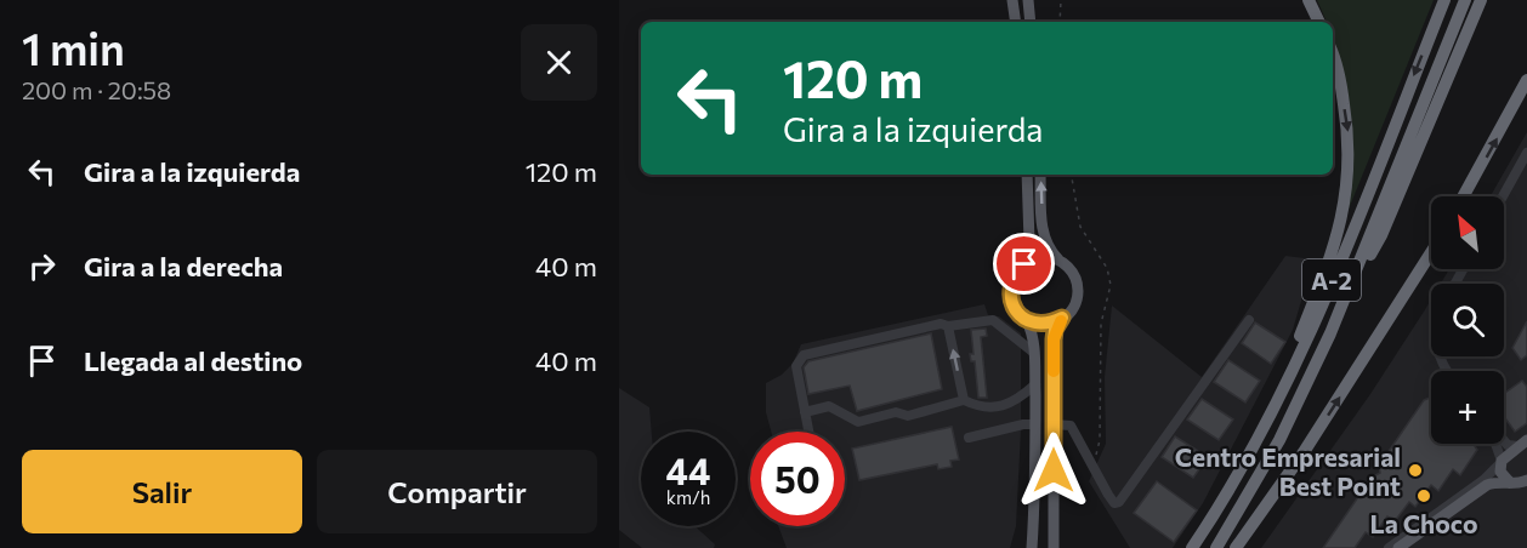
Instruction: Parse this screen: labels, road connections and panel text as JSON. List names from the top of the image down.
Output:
{
  "streets": {
    "highway": ["A-2"]
  },
  "places": ["Centro Empresarial Best Point", "La Choco"],
  "north": "top left",
  "page": {
    "heading": ["1 min", "200 m · 20:58"],
    "turn": ["120 m", "Gira a la izquierda"],
    "list": [
      {
        "name": "Gira a la izquierda",
        "value": "120 m"
      },
      {
        "name": "Gira a la derecha",
        "value": "40 m"
      },
      {
        "name": "Llegada al destino",
        "value": "40 m"
      }
    ],
    "map_buttons": "+",
    "speed": "44 km/h",
    "limit": "50",
    "buttons": ["Salir", "Compartir"]
  }
}
